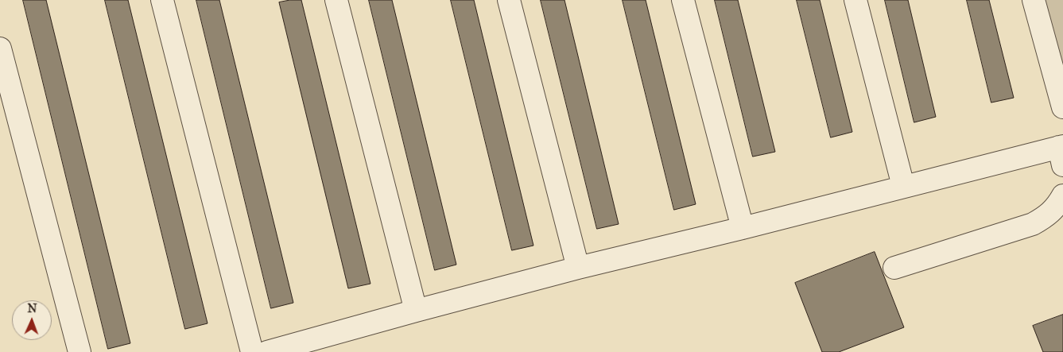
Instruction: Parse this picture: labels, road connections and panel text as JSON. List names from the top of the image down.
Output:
{
  "north": "top"
}
